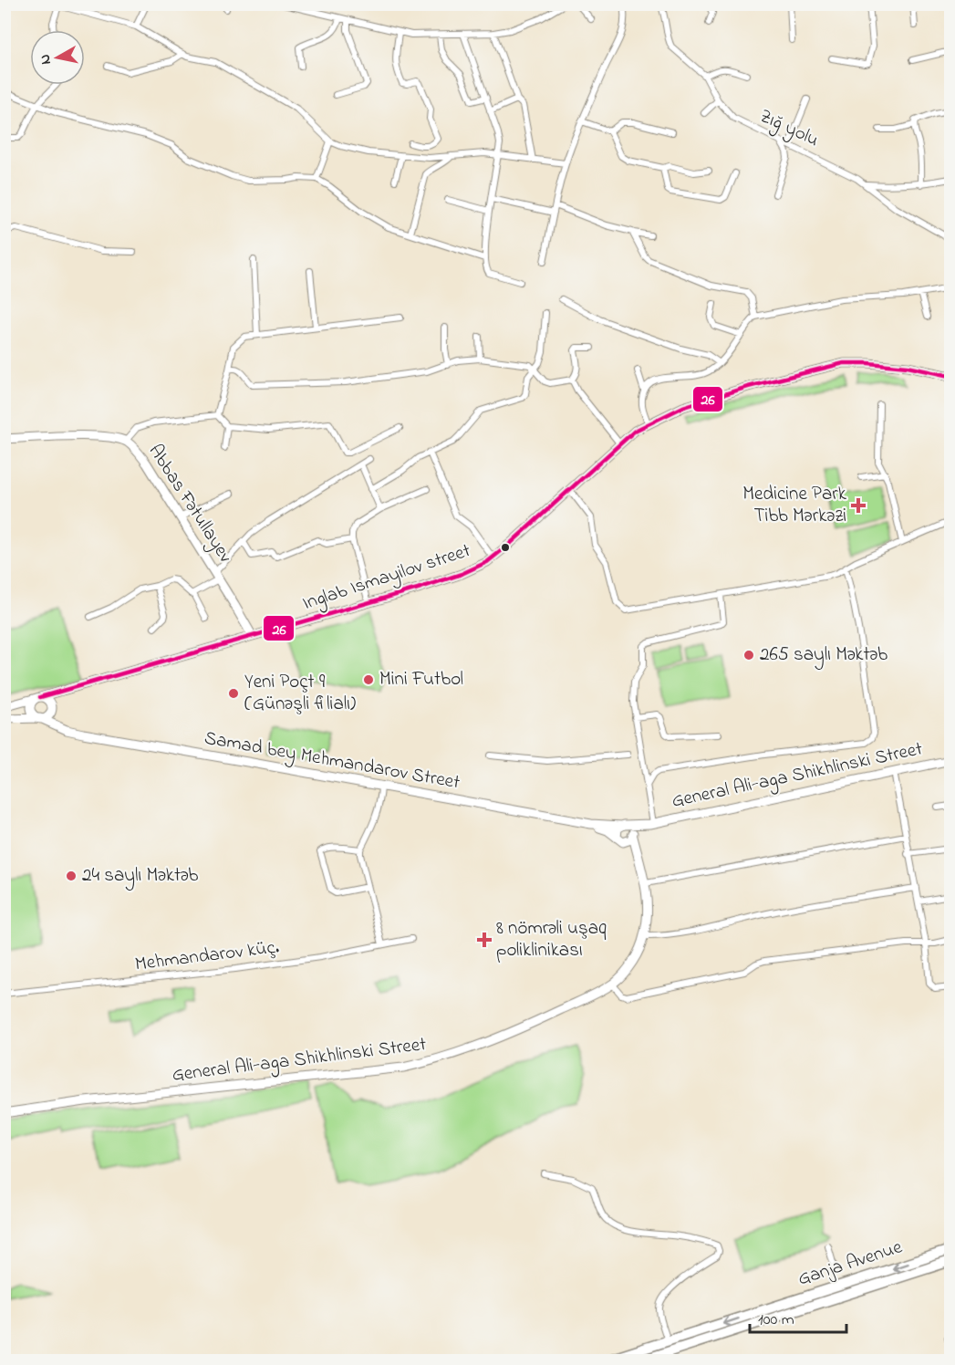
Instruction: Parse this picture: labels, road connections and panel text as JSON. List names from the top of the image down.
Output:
{
  "streets": {
    "main road": [
      "Abbas Fətullayev",
      "Inglab Ismayilov street",
      "Samad bey Mehmandarov Street",
      "General Ali-aga Shikhlinski Street",
      "Ganja Avenue"
    ],
    "street": ["Zığ yolu", "Mehmandarov küç."]
  },
  "crossings": [
    ["Abbas Fətullayev", "Inglab Ismayilov street"],
    ["Inglab Ismayilov street", "Samad bey Mehmandarov Street"]
  ],
  "places": {
    "health": ["Medicine Park Tibb Mərkəzi", "8 nömrəli uşaq poliklinikası"],
    "other": [
      "265 saylı Məktəb",
      "Mini Futbol",
      "Yeni Poçt 9 (Günəşli filialı)",
      "24 saylı Məktəb"
    ]
  },
  "lines": ["transit line 26"],
  "scale_bar": "100 m",
  "north": "left"
}
